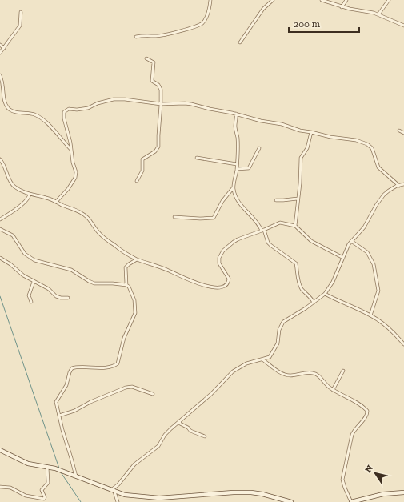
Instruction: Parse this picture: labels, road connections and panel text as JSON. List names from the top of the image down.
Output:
{
  "scale_bar": "200 m",
  "north": "top left"
}
